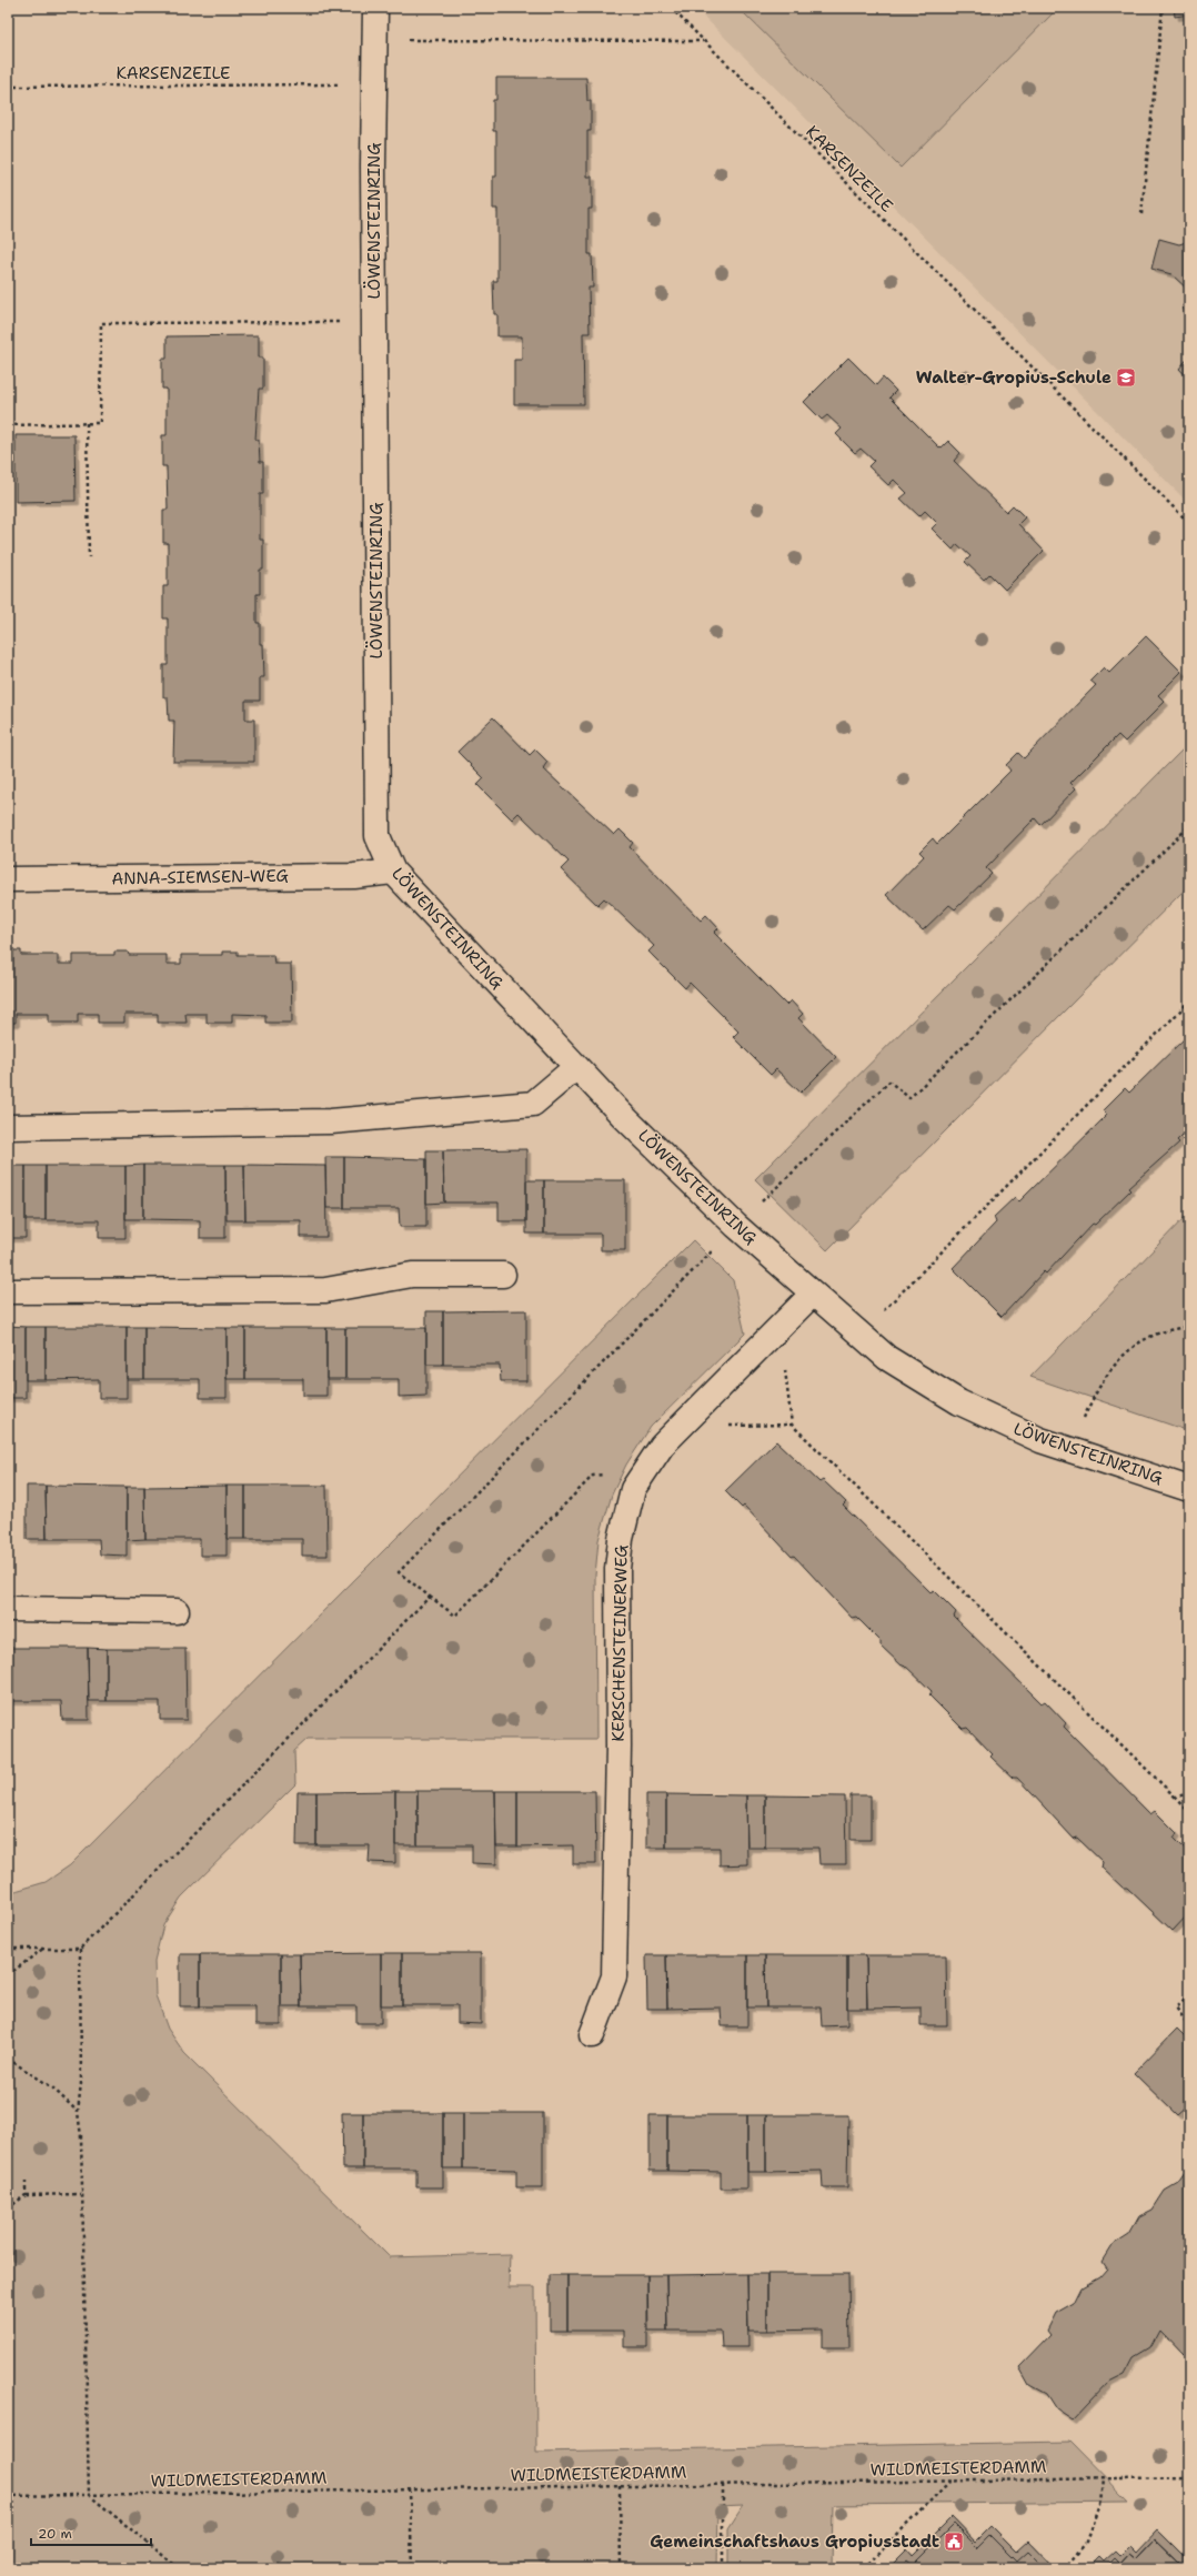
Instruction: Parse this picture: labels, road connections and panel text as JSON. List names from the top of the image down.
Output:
{
  "streets": {
    "street": ["LÖWENSTEINRING", "ANNA-SIEMSEN-WEG", "KERSCHENSTEINERWEG"],
    "path": ["KARSENZEILE", "WILDMEISTERDAMM"]
  },
  "crossings": [
    ["LÖWENSTEINRING", "ANNA-SIEMSEN-WEG"],
    ["LÖWENSTEINRING", "KERSCHENSTEINERWEG"]
  ],
  "places": {
    "school or university": ["Walter-Gropius-Schule"],
    "public building": ["Gemeinschaftshaus Gropiusstadt"]
  },
  "scale_bar": "20 m"
}
